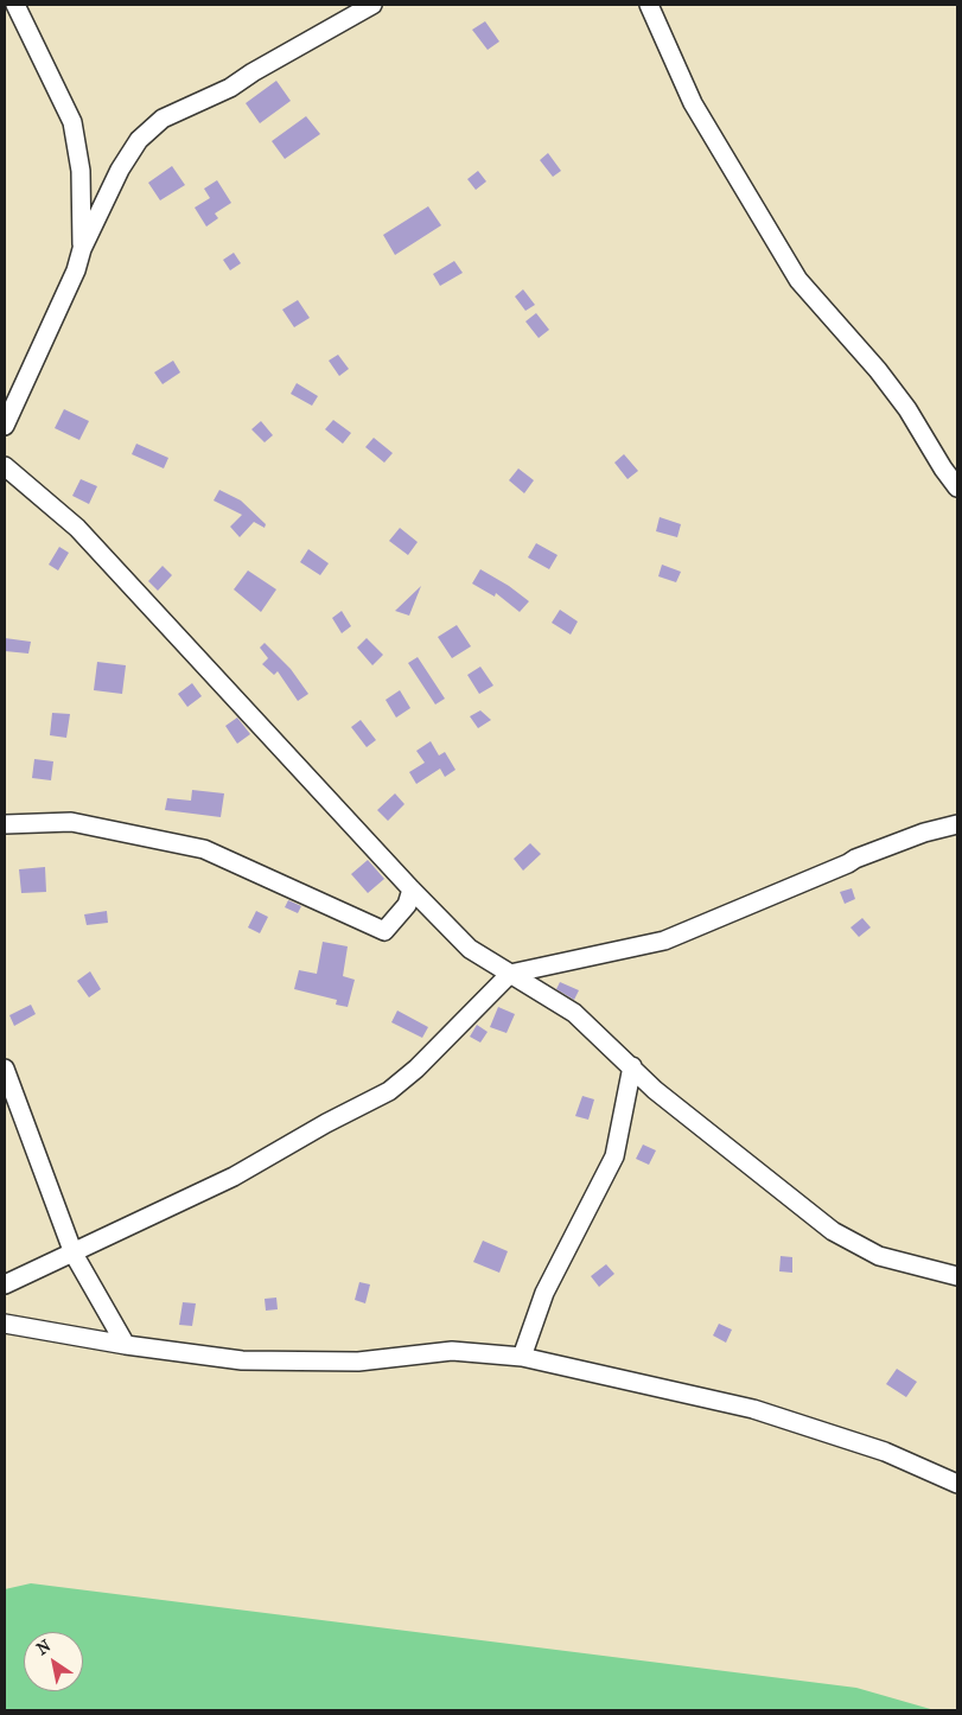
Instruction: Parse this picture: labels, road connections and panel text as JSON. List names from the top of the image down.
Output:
{
  "north": "top left"
}
